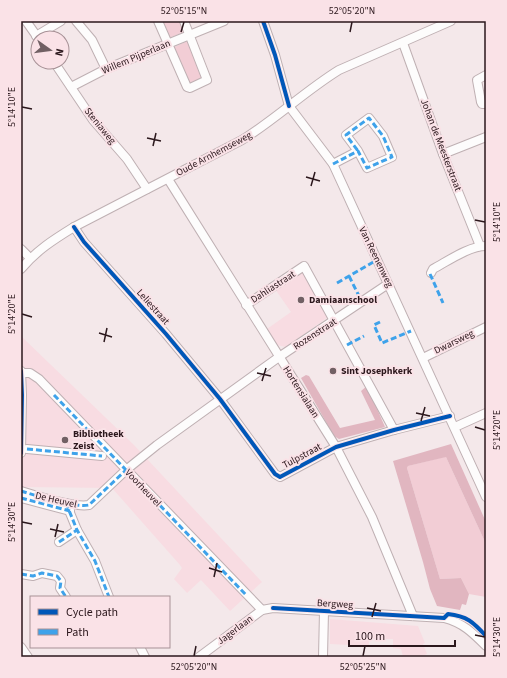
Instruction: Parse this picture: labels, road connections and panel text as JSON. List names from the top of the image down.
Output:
{
  "streets": {
    "street": [
      "Willem Pijperlaan",
      "Steniaweg",
      "Johan de Meesterstraat",
      "Oude Arnhemseweg",
      "Van Reenenweg",
      "Dahliastraat",
      "Leliestraat",
      "Rozenstraat",
      "Dwarsweg",
      "Hortensialaan",
      "Tulpstraat",
      "Voorheuvel",
      "De Heuvel",
      "Bergweg",
      "Jagerlaan"
    ]
  },
  "crossings": [
    ["Willem Pijperlaan", "Steniaweg"],
    ["Steniaweg", "Oude Arnhemseweg"],
    ["Johan de Meesterstraat", "Oude Arnhemseweg"],
    ["Oude Arnhemseweg", "Van Reenenweg"],
    ["Oude Arnhemseweg", "Leliestraat"],
    ["Oude Arnhemseweg", "Hortensialaan"],
    ["Van Reenenweg", "Rozenstraat"],
    ["Van Reenenweg", "Dwarsweg"],
    ["Van Reenenweg", "Tulpstraat"],
    ["Dahliastraat", "Rozenstraat"],
    ["Dahliastraat", "Hortensialaan"],
    ["Dahliastraat", "Tulpstraat"],
    ["Leliestraat", "Rozenstraat"],
    ["Leliestraat", "Tulpstraat"],
    ["Rozenstraat", "Hortensialaan"],
    ["Rozenstraat", "Tulpstraat"],
    ["Rozenstraat", "Voorheuvel"],
    ["Rozenstraat", "De Heuvel"],
    ["Hortensialaan", "Tulpstraat"],
    ["Hortensialaan", "Bergweg"],
    ["Voorheuvel", "De Heuvel"],
    ["Voorheuvel", "Jagerlaan"],
    ["Bergweg", "Jagerlaan"]
  ],
  "places": ["Damiaanschool", "Sint Josephkerk", "Bibliotheek Zeist"],
  "legend": ["Cycle path", "Path"],
  "scale_bar": "100 m",
  "north": "right",
  "coordinates": [
    "52°05'15\"N",
    "52°05'20\"N",
    "5°14'10\"E",
    "5°14'20\"E",
    "5°14'30\"E",
    "52°05'25\"N"
  ]
}
